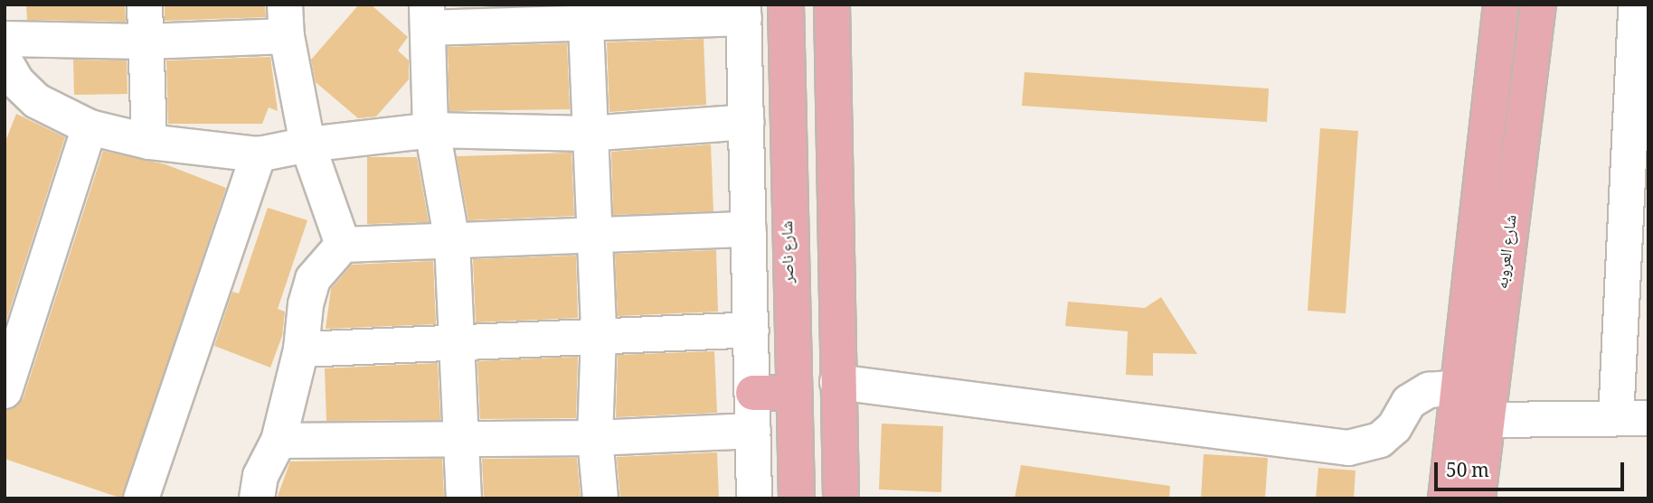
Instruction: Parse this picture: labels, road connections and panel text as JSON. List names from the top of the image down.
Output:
{
  "streets": {
    "main road": ["شارع ناصر", "شارع العروبه"]
  },
  "scale_bar": "50 m"
}
